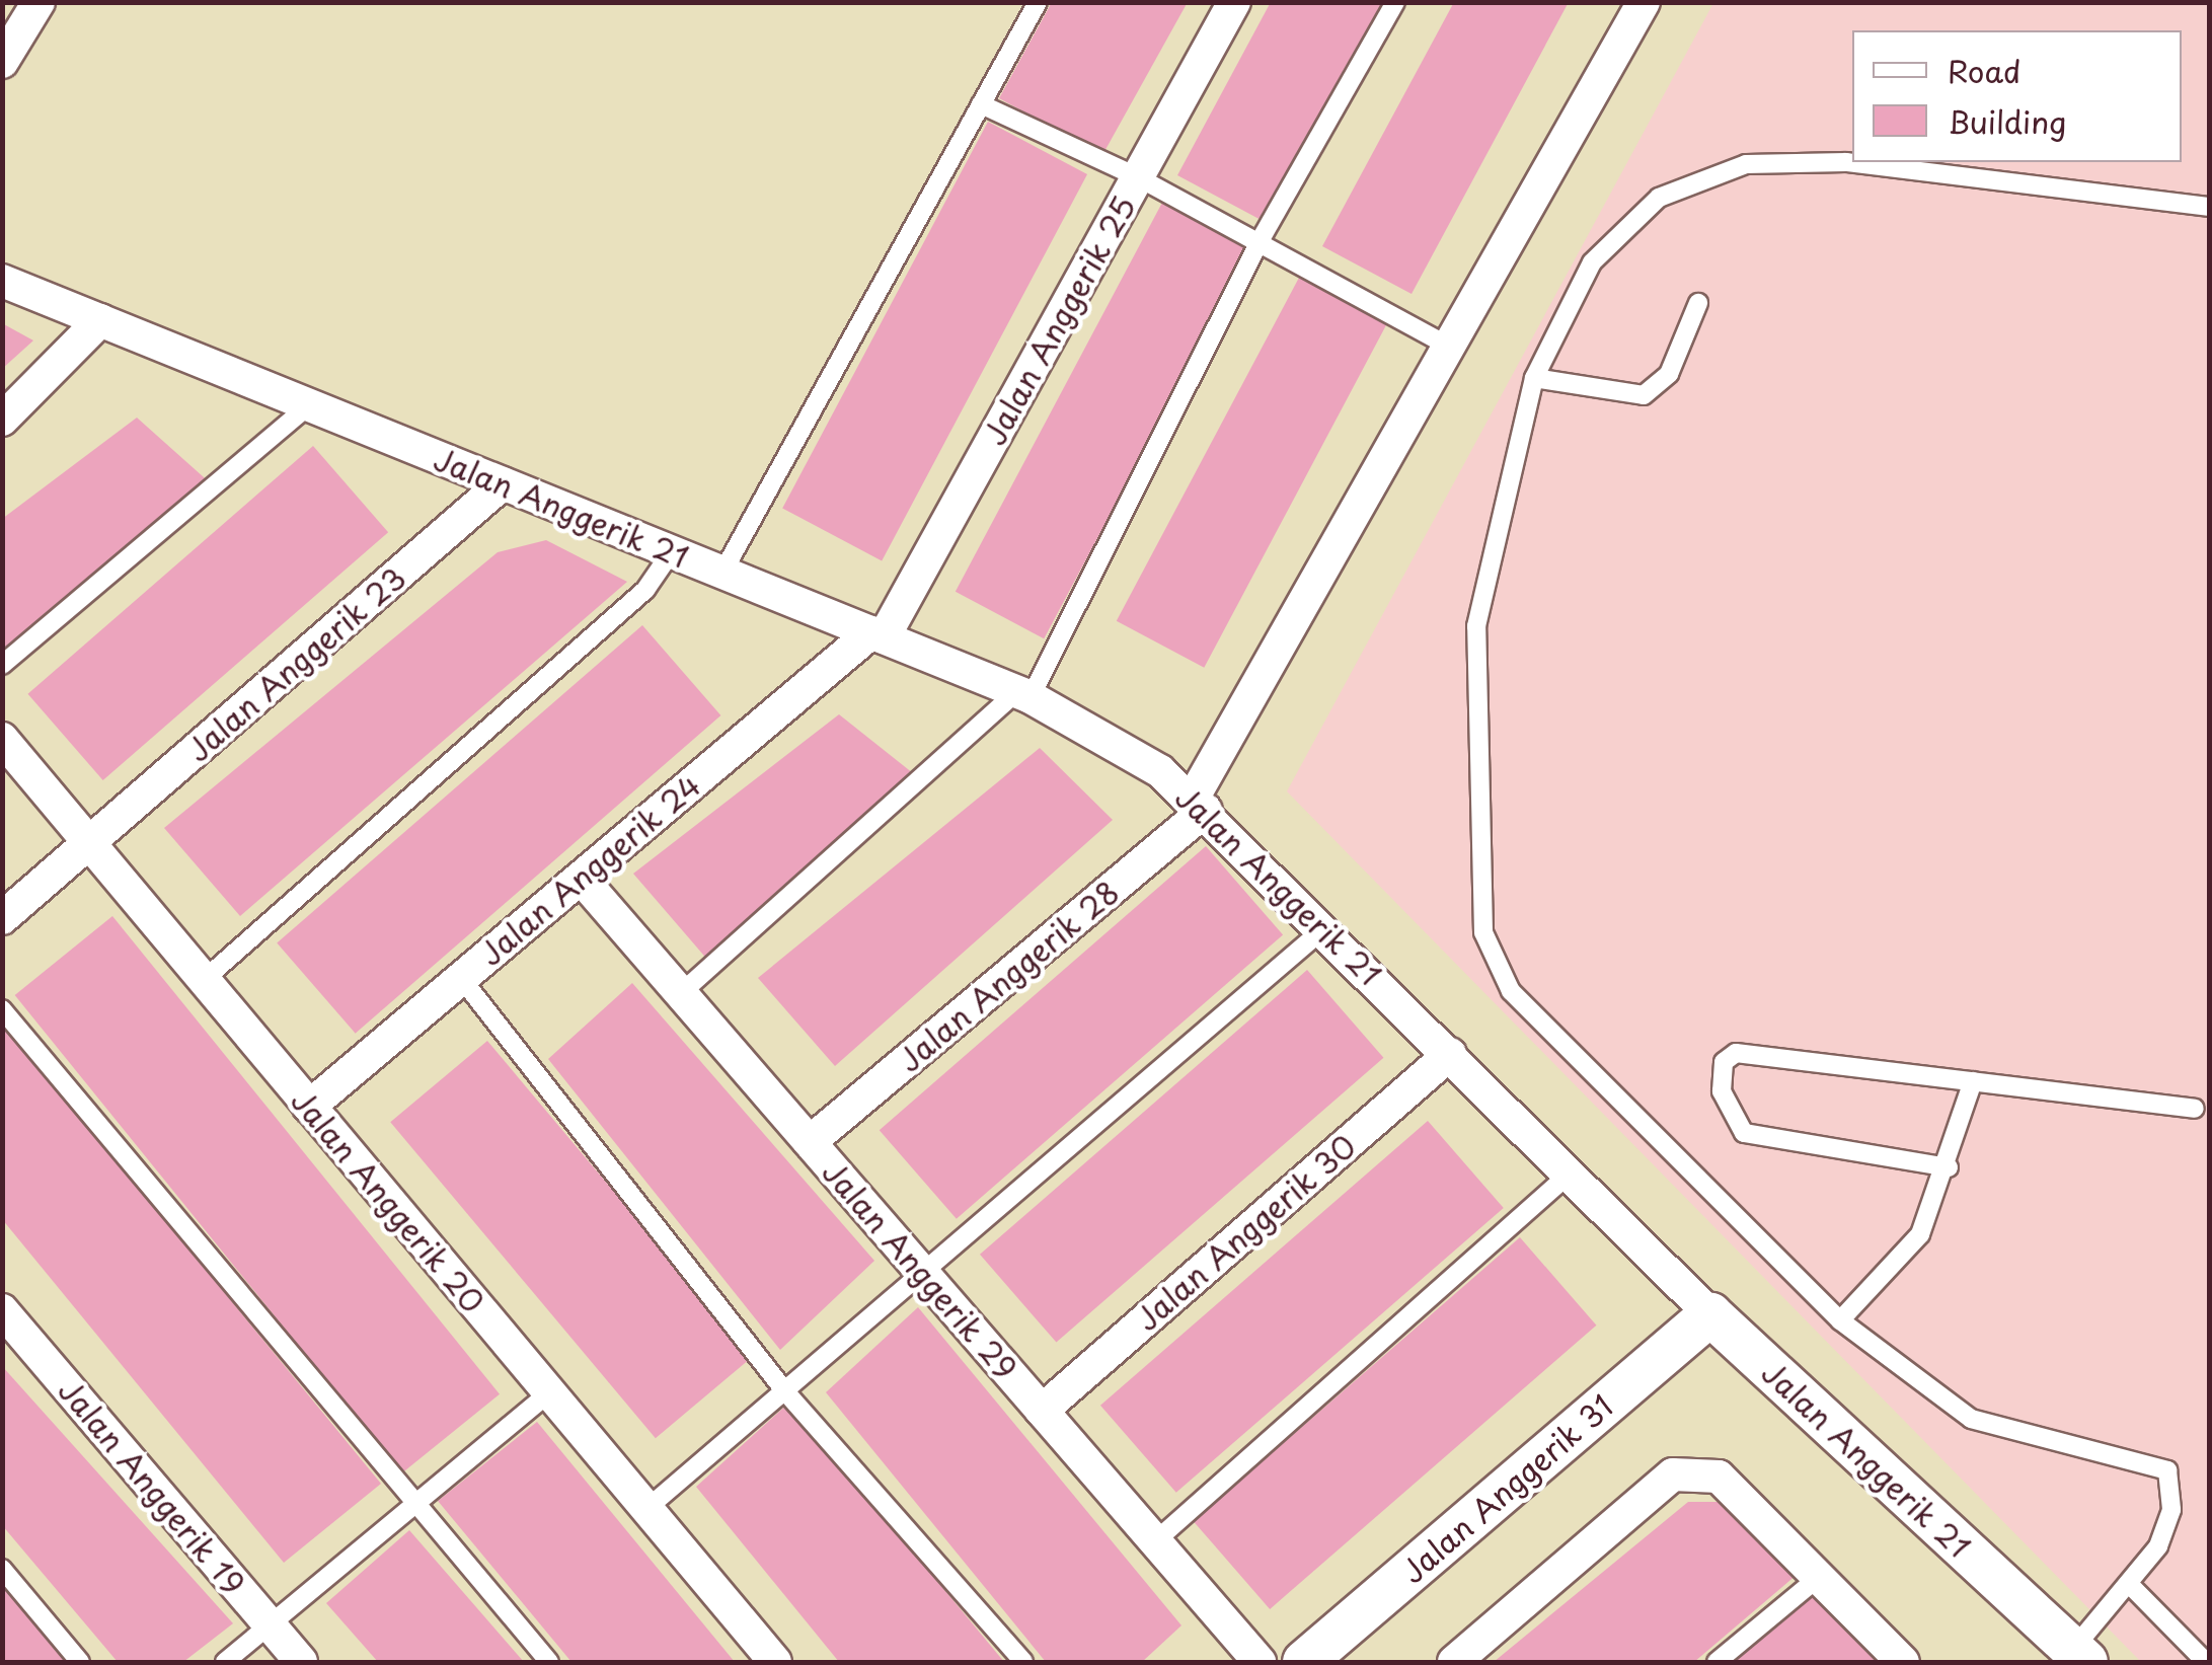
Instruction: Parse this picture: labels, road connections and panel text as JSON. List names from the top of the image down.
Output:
{
  "streets": {
    "street": [
      "Jalan Anggerik 25",
      "Jalan Anggerik 21",
      "Jalan Anggerik 23",
      "Jalan Anggerik 24",
      "Jalan Anggerik 28",
      "Jalan Anggerik 20",
      "Jalan Anggerik 30",
      "Jalan Anggerik 29",
      "Jalan Anggerik 19",
      "Jalan Anggerik 31"
    ]
  },
  "crossings": [
    ["Jalan Anggerik 25", "Jalan Anggerik 21"],
    ["Jalan Anggerik 25", "Jalan Anggerik 24"],
    ["Jalan Anggerik 21", "Jalan Anggerik 23"],
    ["Jalan Anggerik 21", "Jalan Anggerik 24"],
    ["Jalan Anggerik 21", "Jalan Anggerik 28"],
    ["Jalan Anggerik 21", "Jalan Anggerik 30"],
    ["Jalan Anggerik 21", "Jalan Anggerik 31"],
    ["Jalan Anggerik 23", "Jalan Anggerik 20"],
    ["Jalan Anggerik 24", "Jalan Anggerik 20"],
    ["Jalan Anggerik 24", "Jalan Anggerik 29"],
    ["Jalan Anggerik 28", "Jalan Anggerik 29"],
    ["Jalan Anggerik 30", "Jalan Anggerik 29"]
  ],
  "legend": ["Road", "Building"]
}
